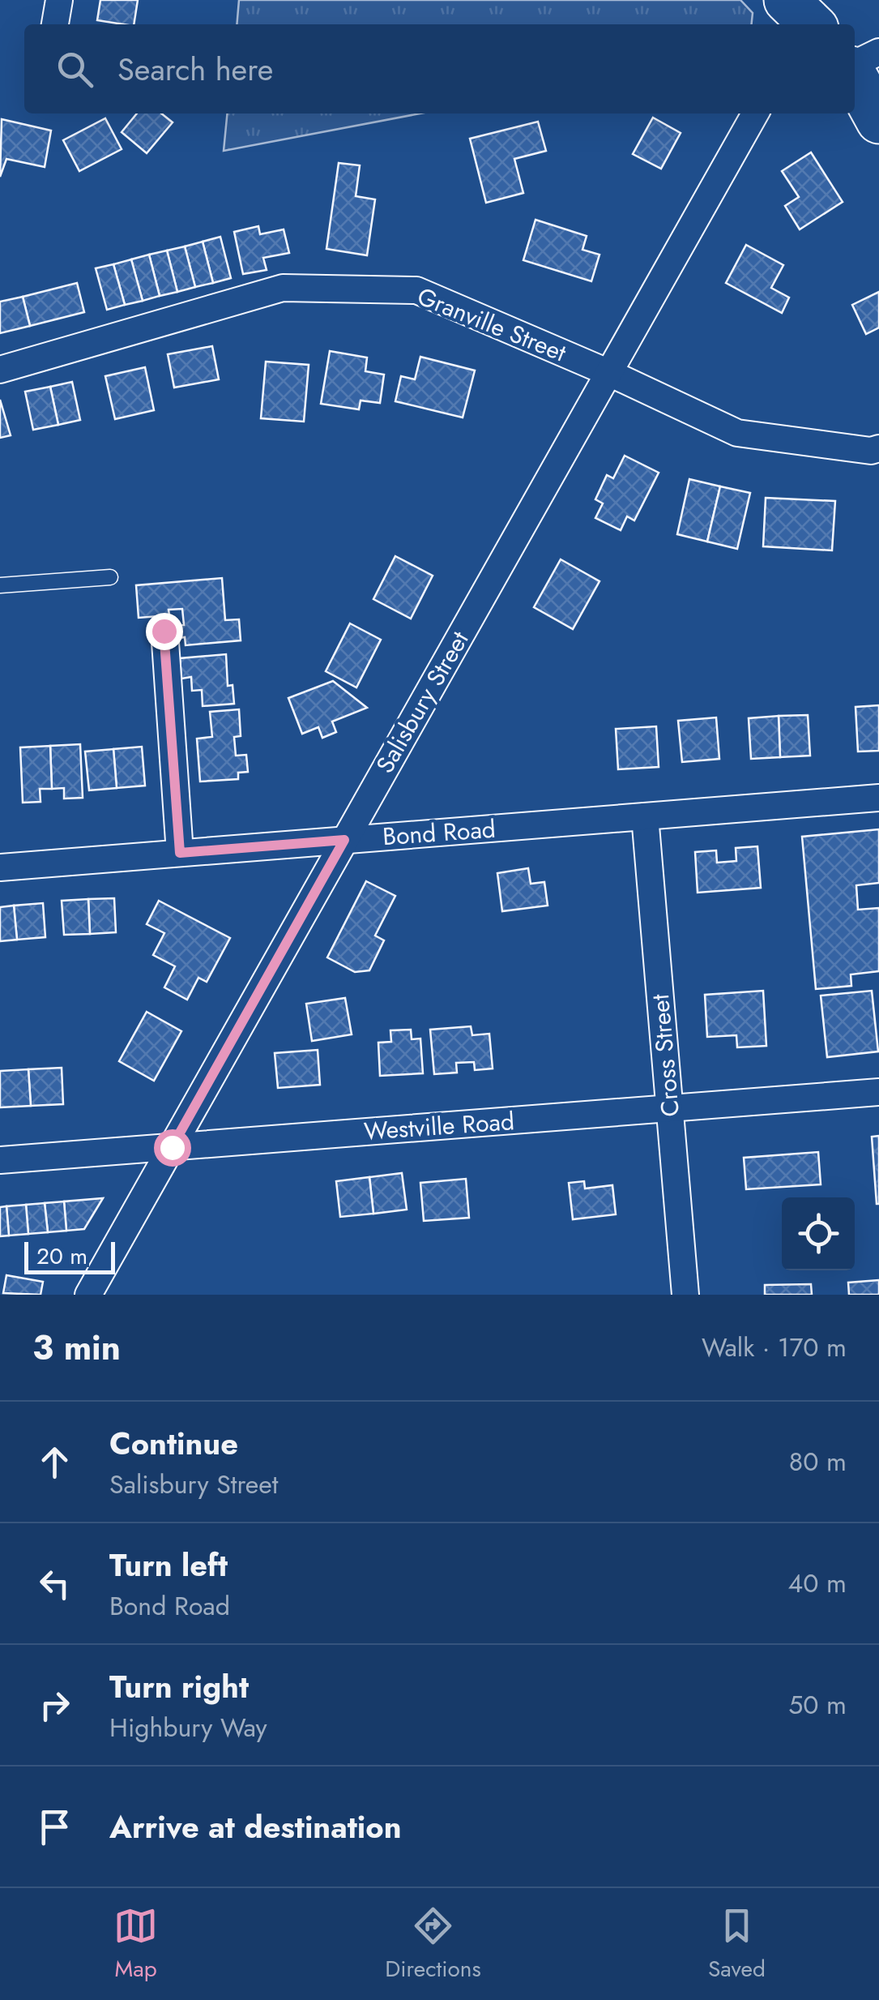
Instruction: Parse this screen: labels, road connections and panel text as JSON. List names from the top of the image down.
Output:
{
  "streets": {
    "street": [
      "Granville Street",
      "Salisbury Street",
      "Bond Road",
      "Cross Street",
      "Westville Road"
    ]
  },
  "crossings": [
    ["Granville Street", "Salisbury Street"],
    ["Salisbury Street", "Bond Road"],
    ["Salisbury Street", "Westville Road"],
    ["Bond Road", "Cross Street"],
    ["Cross Street", "Westville Road"]
  ],
  "scale_bar": "20 m",
  "page": {
    "search": "Search here",
    "scale": "20 m",
    "heading": ["3 min", "Walk · 170 m"],
    "list": [
      ["Continue", "Salisbury Street", "80 m"],
      ["Turn left", "Bond Road", "40 m"],
      ["Turn right", "Highbury Way", "50 m"],
      "Arrive at destination"
    ],
    "nav": ["Map", "Directions", "Saved"]
  }
}
